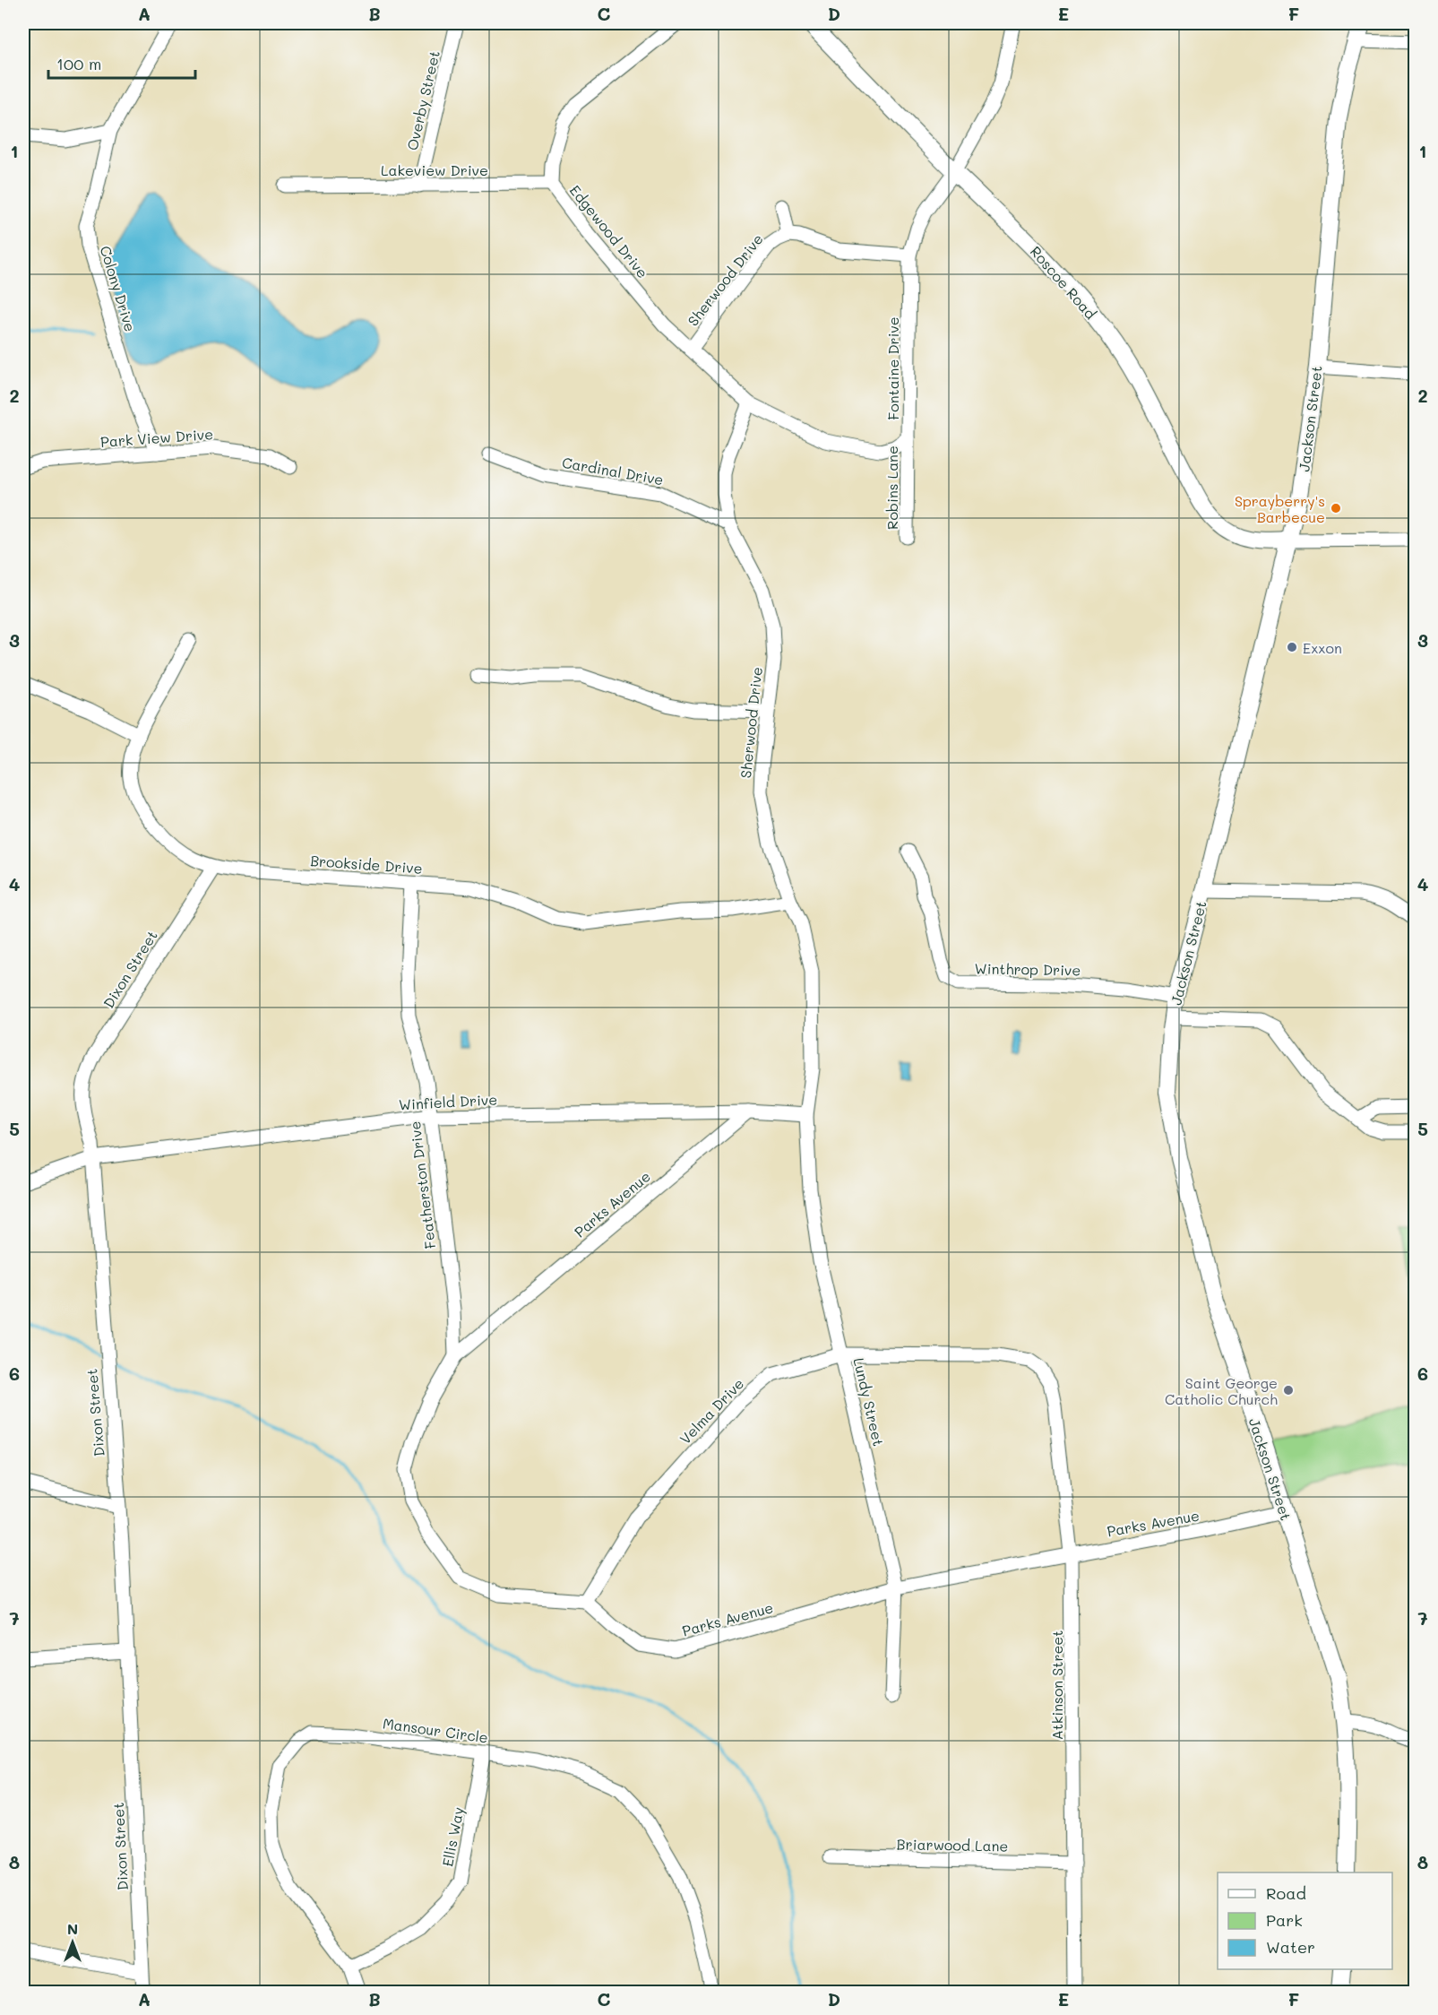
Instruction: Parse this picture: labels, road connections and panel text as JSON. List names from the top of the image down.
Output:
{
  "streets": {
    "main road": ["Roscoe Road", "Jackson Street"],
    "street": [
      "Overby Street",
      "Lakeview Drive",
      "Edgewood Drive",
      "Sherwood Drive",
      "Colony Drive",
      "Fontaine Drive",
      "Park View Drive",
      "Cardinal Drive",
      "Robins Lane",
      "Brookside Drive",
      "Dixon Street",
      "Winthrop Drive",
      "Winfield Drive",
      "Featherston Drive",
      "Parks Avenue",
      "Lundy Street",
      "Velma Drive",
      "Atkinson Street",
      "Mansour Circle",
      "Ellis Way",
      "Briarwood Lane"
    ]
  },
  "crossings": [
    ["Overby Street", "Lakeview Drive"],
    ["Lakeview Drive", "Edgewood Drive"],
    ["Edgewood Drive", "Sherwood Drive"],
    ["Edgewood Drive", "Fontaine Drive"],
    ["Sherwood Drive", "Fontaine Drive"],
    ["Sherwood Drive", "Cardinal Drive"],
    ["Sherwood Drive", "Brookside Drive"],
    ["Sherwood Drive", "Winfield Drive"],
    ["Sherwood Drive", "Lundy Street"],
    ["Roscoe Road", "Fontaine Drive"],
    ["Roscoe Road", "Jackson Street"],
    ["Colony Drive", "Park View Drive"],
    ["Fontaine Drive", "Robins Lane"],
    ["Jackson Street", "Winthrop Drive"],
    ["Jackson Street", "Parks Avenue"],
    ["Brookside Drive", "Dixon Street"],
    ["Brookside Drive", "Featherston Drive"],
    ["Dixon Street", "Winfield Drive"],
    ["Winfield Drive", "Featherston Drive"],
    ["Winfield Drive", "Parks Avenue"],
    ["Winfield Drive", "Lundy Street"],
    ["Featherston Drive", "Parks Avenue"],
    ["Parks Avenue", "Lundy Street"],
    ["Parks Avenue", "Velma Drive"],
    ["Parks Avenue", "Atkinson Street"],
    ["Lundy Street", "Velma Drive"],
    ["Velma Drive", "Atkinson Street"],
    ["Atkinson Street", "Briarwood Lane"],
    ["Mansour Circle", "Ellis Way"]
  ],
  "places": ["Sprayberry's Barbecue", "Exxon", "Saint George Catholic Church"],
  "legend": ["Road", "Park", "Water"],
  "scale_bar": "100 m",
  "north": "top",
  "grid": {
    "columns": [
      "A",
      "B",
      "C",
      "D",
      "E",
      "F"
    ],
    "rows": [
      "1",
      "2",
      "3",
      "4",
      "5",
      "6",
      "7",
      "8"
    ]
  }
}
